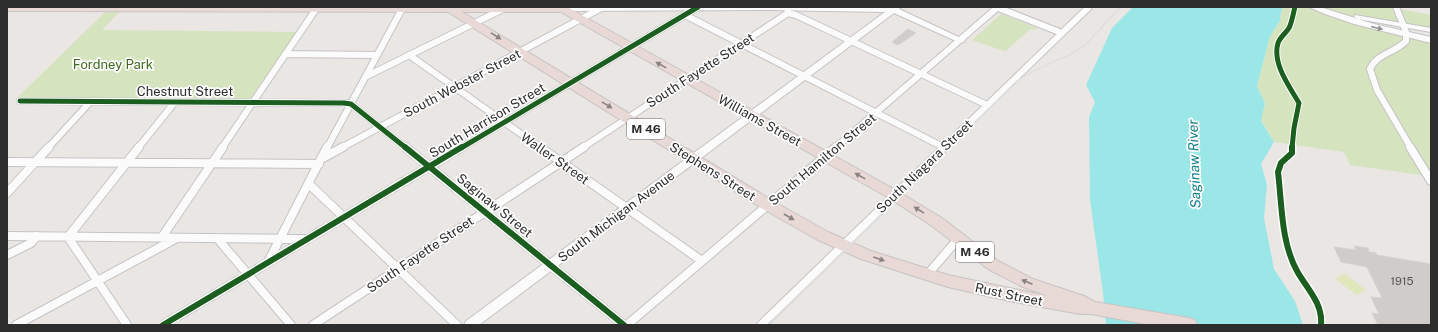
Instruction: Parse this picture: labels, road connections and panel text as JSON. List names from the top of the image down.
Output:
{
  "streets": {
    "highway": [
      "Williams Street",
      "M 46",
      "Stephens Street",
      "Rust Street"
    ],
    "street": [
      "South Fayette Street",
      "South Webster Street",
      "Chestnut Street",
      "South Harrison Street",
      "Waller Street",
      "South Hamilton Street",
      "South Niagara Street",
      "Saginaw Street",
      "South Michigan Avenue"
    ]
  },
  "crossings": [
    ["South Fayette Street", "Williams Street"],
    ["South Fayette Street", "Waller Street"],
    ["South Fayette Street", "Stephens Street"],
    ["South Fayette Street", "Saginaw Street"],
    ["South Webster Street", "Williams Street"],
    ["South Webster Street", "Waller Street"],
    ["South Webster Street", "Stephens Street"],
    ["South Webster Street", "Saginaw Street"],
    ["Chestnut Street", "Saginaw Street"],
    ["South Harrison Street", "Williams Street"],
    ["South Harrison Street", "Waller Street"],
    ["South Harrison Street", "Stephens Street"],
    ["South Harrison Street", "Saginaw Street"],
    ["Williams Street", "M 46"],
    ["Williams Street", "South Hamilton Street"],
    ["Williams Street", "South Niagara Street"],
    ["Williams Street", "South Michigan Avenue"],
    ["Williams Street", "Rust Street"],
    ["M 46", "Rust Street"],
    ["Waller Street", "South Hamilton Street"],
    ["Waller Street", "South Michigan Avenue"],
    ["South Hamilton Street", "Stephens Street"],
    ["South Hamilton Street", "Saginaw Street"],
    ["South Niagara Street", "Stephens Street"],
    ["Stephens Street", "South Michigan Avenue"],
    ["Stephens Street", "Rust Street"],
    ["Saginaw Street", "South Michigan Avenue"]
  ],
  "one_way": ["Williams Street", "Stephens Street"],
  "water": ["Saginaw River"],
  "parks": ["Fordney Park"],
  "house_numbers": ["1915"]
}
